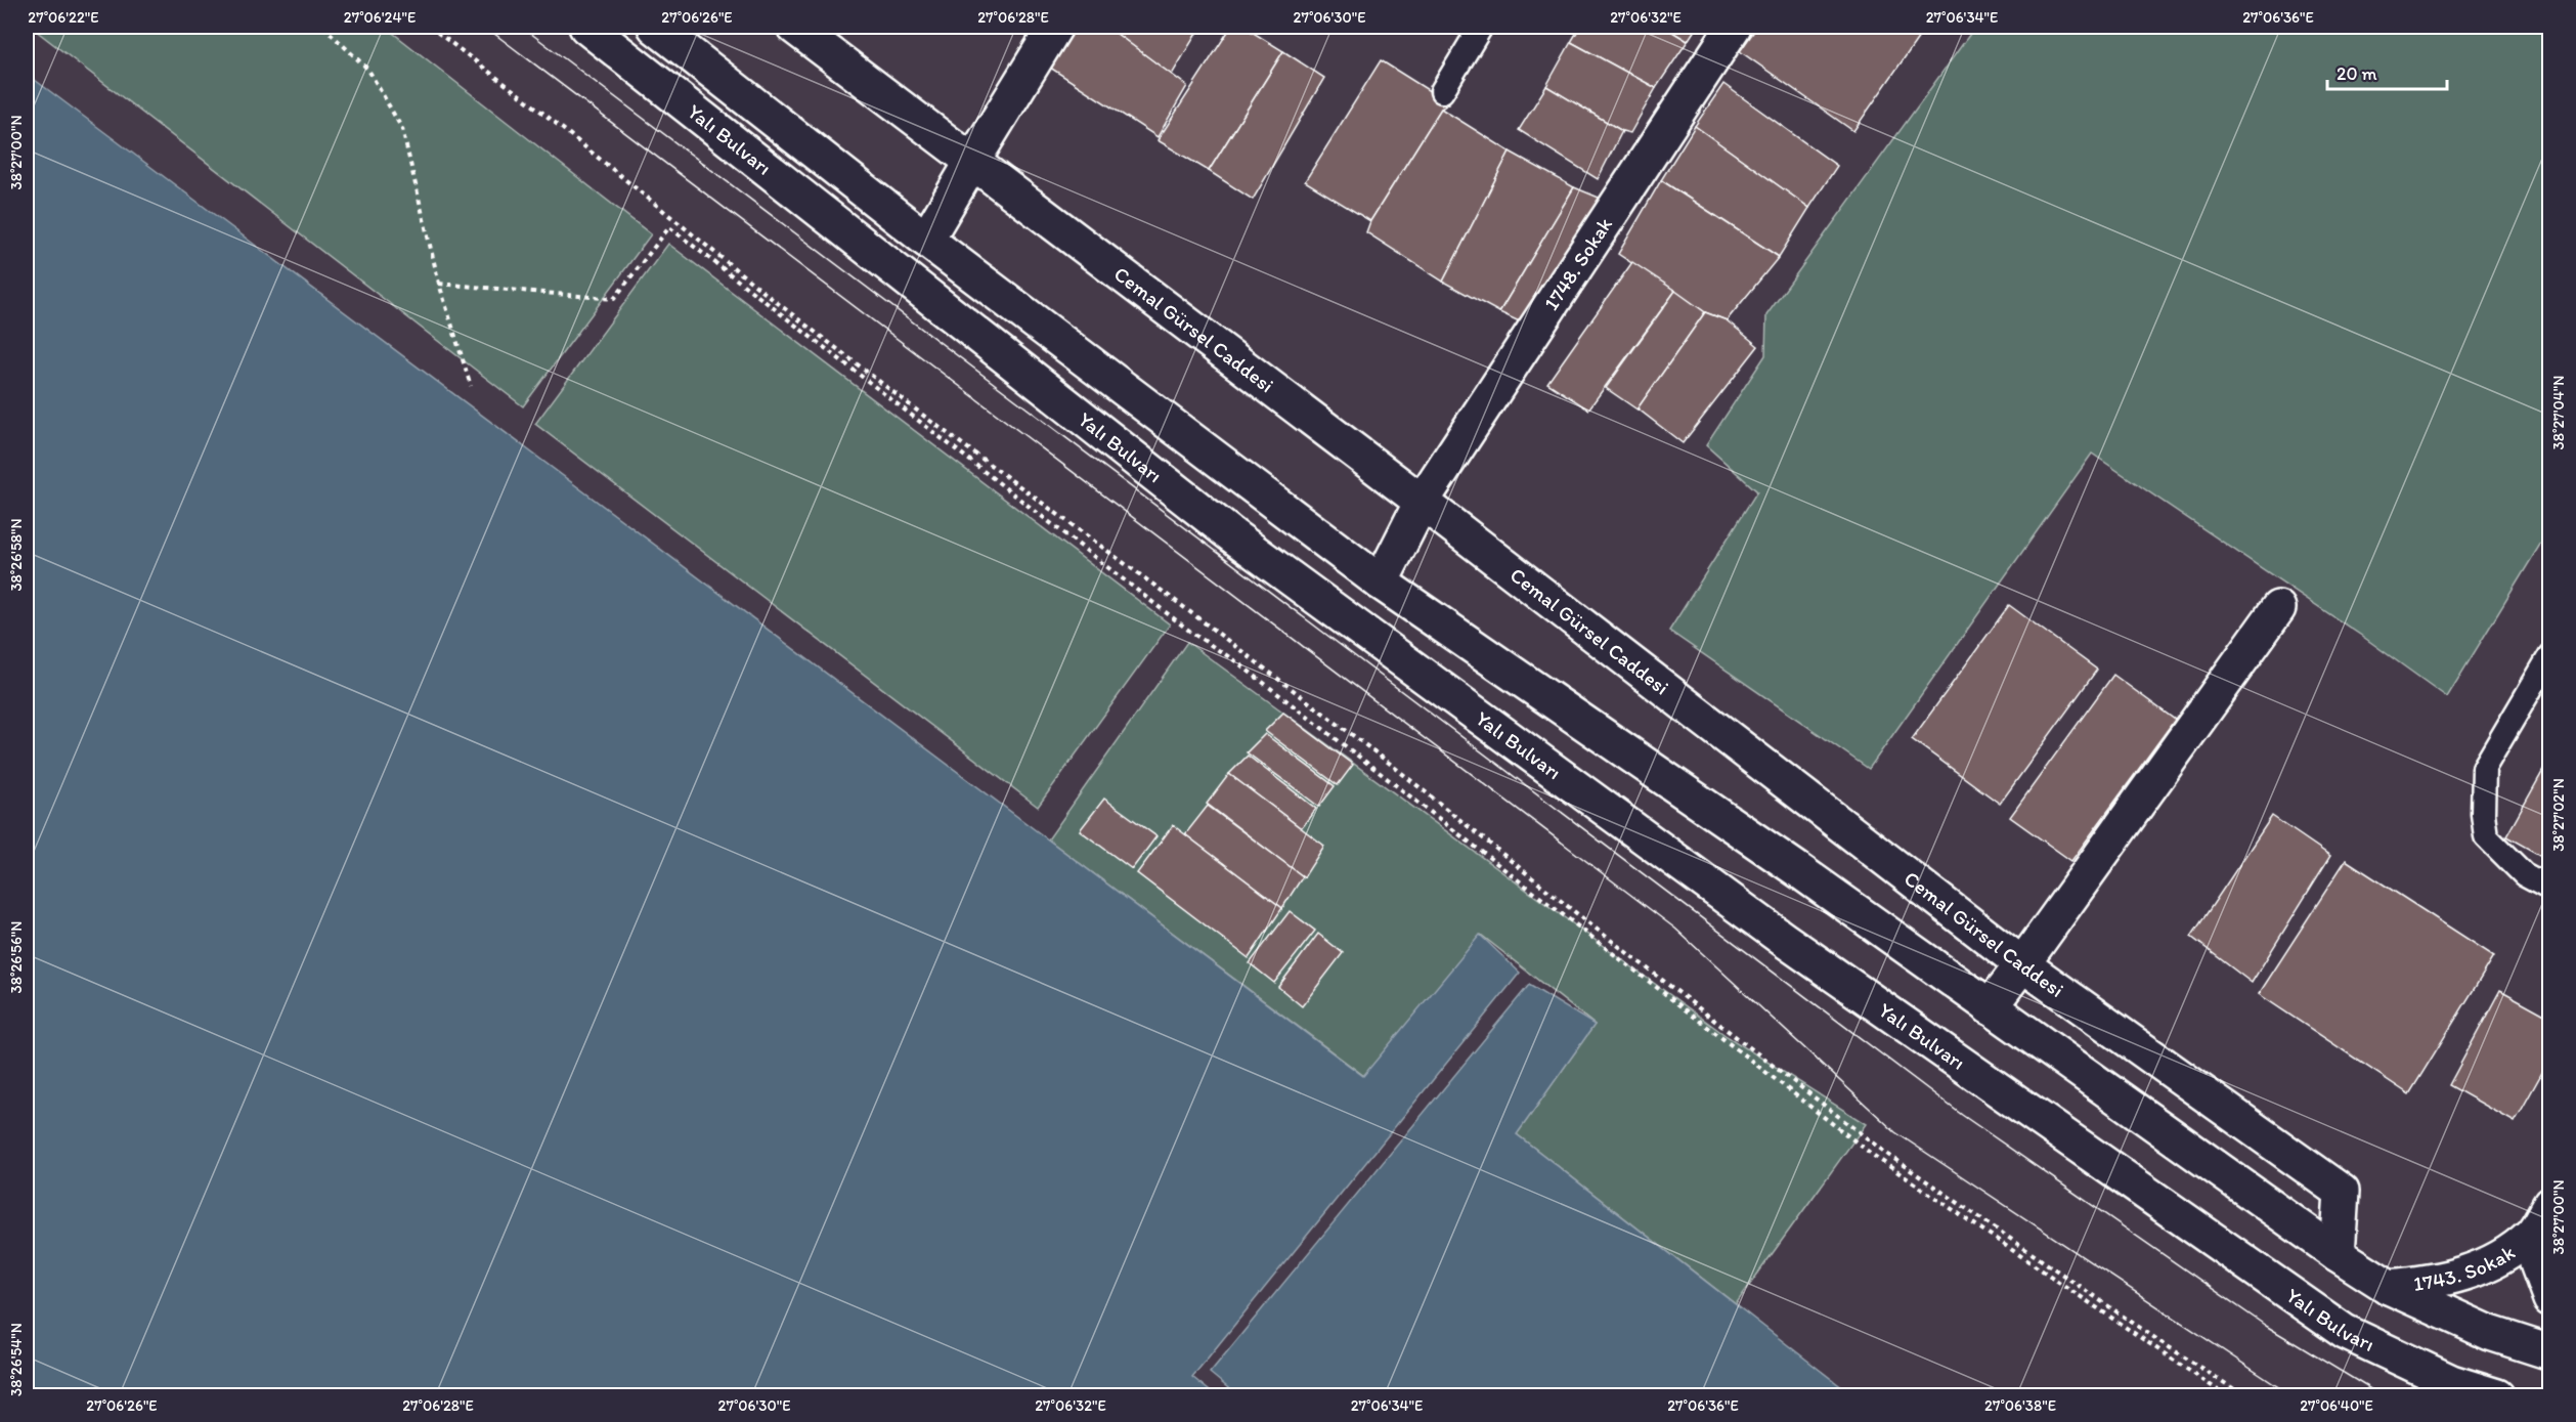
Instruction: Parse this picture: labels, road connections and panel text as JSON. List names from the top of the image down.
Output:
{
  "streets": {
    "main road": [
      "Yalı Bulvarı",
      "1748. Sokak",
      "Cemal Gürsel Caddesi",
      "1743. Sokak"
    ]
  },
  "crossings": [
    ["1748. Sokak", "Cemal Gürsel Caddesi"]
  ],
  "scale_bar": "20 m",
  "coordinates": [
    "27°06'22\"E",
    "27°06'24\"E",
    "27°06'26\"E",
    "27°06'28\"E",
    "27°06'30\"E",
    "27°06'32\"E",
    "27°06'34\"E",
    "27°06'36\"E",
    "38°27'00\"N",
    "38°27'04\"N",
    "38°26'58\"N",
    "38°27'02\"N",
    "38°26'56\"N",
    "38°26'54\"N",
    "27°06'38\"E",
    "27°06'40\"E"
  ]
}
